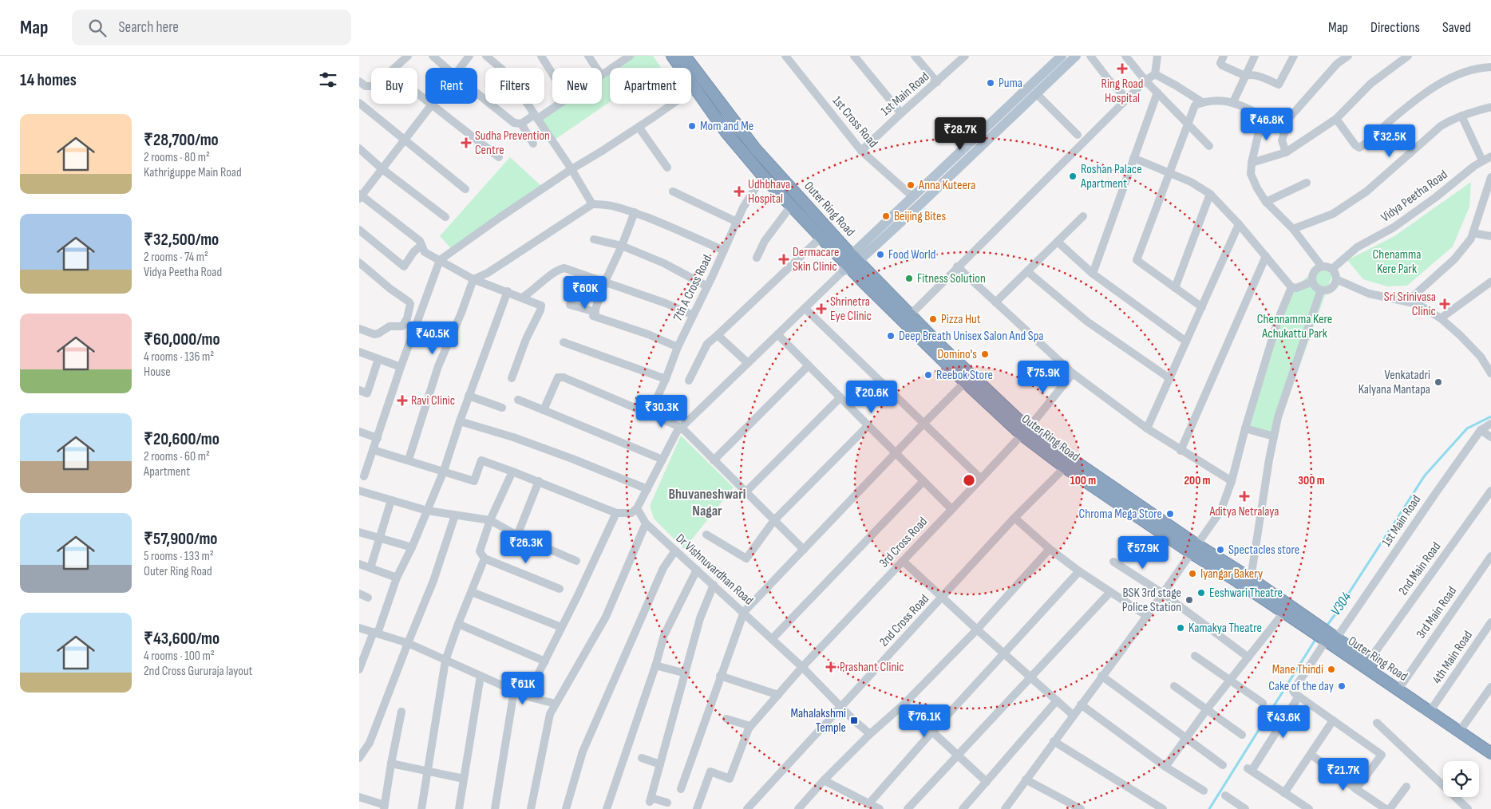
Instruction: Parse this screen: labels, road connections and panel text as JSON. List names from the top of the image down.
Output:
{
  "streets": {
    "highway": ["Outer Ring Road"],
    "street": [
      "1st Main Road",
      "1st Cross Road",
      "Vidya Peetha Road",
      "7th A Cross Road",
      "3rd Cross Road",
      "2nd Main Road",
      "Dr Vishnuvardhan Road",
      "3rd Main Road",
      "2nd Cross Road",
      "4th Main Road"
    ]
  },
  "crossings": [
    ["1st Main Road", "1st Cross Road"],
    ["1st Main Road", "Outer Ring Road"],
    ["Outer Ring Road", "7th A Cross Road"],
    ["Outer Ring Road", "3rd Cross Road"],
    ["Outer Ring Road", "2nd Main Road"],
    ["Outer Ring Road", "3rd Main Road"],
    ["Outer Ring Road", "2nd Cross Road"],
    ["Outer Ring Road", "4th Main Road"],
    ["3rd Cross Road", "Dr Vishnuvardhan Road"],
    ["Dr Vishnuvardhan Road", "2nd Cross Road"]
  ],
  "districts": ["Bhuvaneshwari Nagar"],
  "water": ["V304"],
  "parks": ["Chenamma Kere Park", "Chennamma Kere Achukattu Park"],
  "places": {
    "health": [
      "Ring Road Hospital",
      "Sudha Prevention Centre",
      "Udhbhava Hospital",
      "Dermacare Skin Clinic",
      "Sri Srinivasa Clinic",
      "Shrinetra Eye Clinic",
      "Ravi Clinic",
      "Aditya Netralaya",
      "Prashant Clinic"
    ],
    "other": [
      "Puma",
      "Mom and Me",
      "Roshan Palace Apartment",
      "Anna Kuteera",
      "Beijing Bites",
      "Food World",
      "Fitness Solution",
      "Pizza Hut",
      "Deep Breath Unisex Salon And Spa",
      "Domino's",
      "Reebok Store",
      "Venkatadri Kalyana Mantapa",
      "Chroma Mega Store",
      "Spectacles store",
      "Iyangar Bakery",
      "Eeshwari Theatre",
      "BSK 3rd stage Police Station",
      "Kamakya Theatre",
      "Mane Thindi",
      "Cake of the day"
    ],
    "transit": ["Mahalakshmi Temple"]
  },
  "page": {
    "header": "Map",
    "search": "Search here",
    "nav": ["Map", "Directions", "Saved"],
    "heading": "14 homes",
    "chip": [
      "Buy",
      "Rent",
      "Filters",
      "New",
      "Apartment"
    ],
    "list": [
      {
        "name": "₹28,700/mo",
        "note": "2 rooms · 80 m² · Kathriguppe Main Road"
      },
      {
        "name": "₹32,500/mo",
        "note": "2 rooms · 74 m² · Vidya Peetha Road"
      },
      {
        "name": "₹60,000/mo",
        "note": "4 rooms · 136 m² · House"
      },
      {
        "name": "₹20,600/mo",
        "note": "2 rooms · 60 m² · Apartment"
      },
      {
        "name": "₹57,900/mo",
        "note": "5 rooms · 133 m² · Outer Ring Road"
      },
      {
        "name": "₹43,600/mo",
        "note": "4 rooms · 100 m² · 2nd Cross Gururaja layout"
      }
    ],
    "price": [
      "₹46.8K",
      "₹28.7K",
      "₹32.5K",
      "₹60K",
      "₹40.5K",
      "₹75.9K",
      "₹20.6K",
      "₹30.3K",
      "₹26.3K",
      "₹57.9K",
      "₹61K",
      "₹76.1K",
      "₹43.6K",
      "₹21.7K"
    ]
  },
  "rings": ["100 m", "200 m", "300 m"]
}
